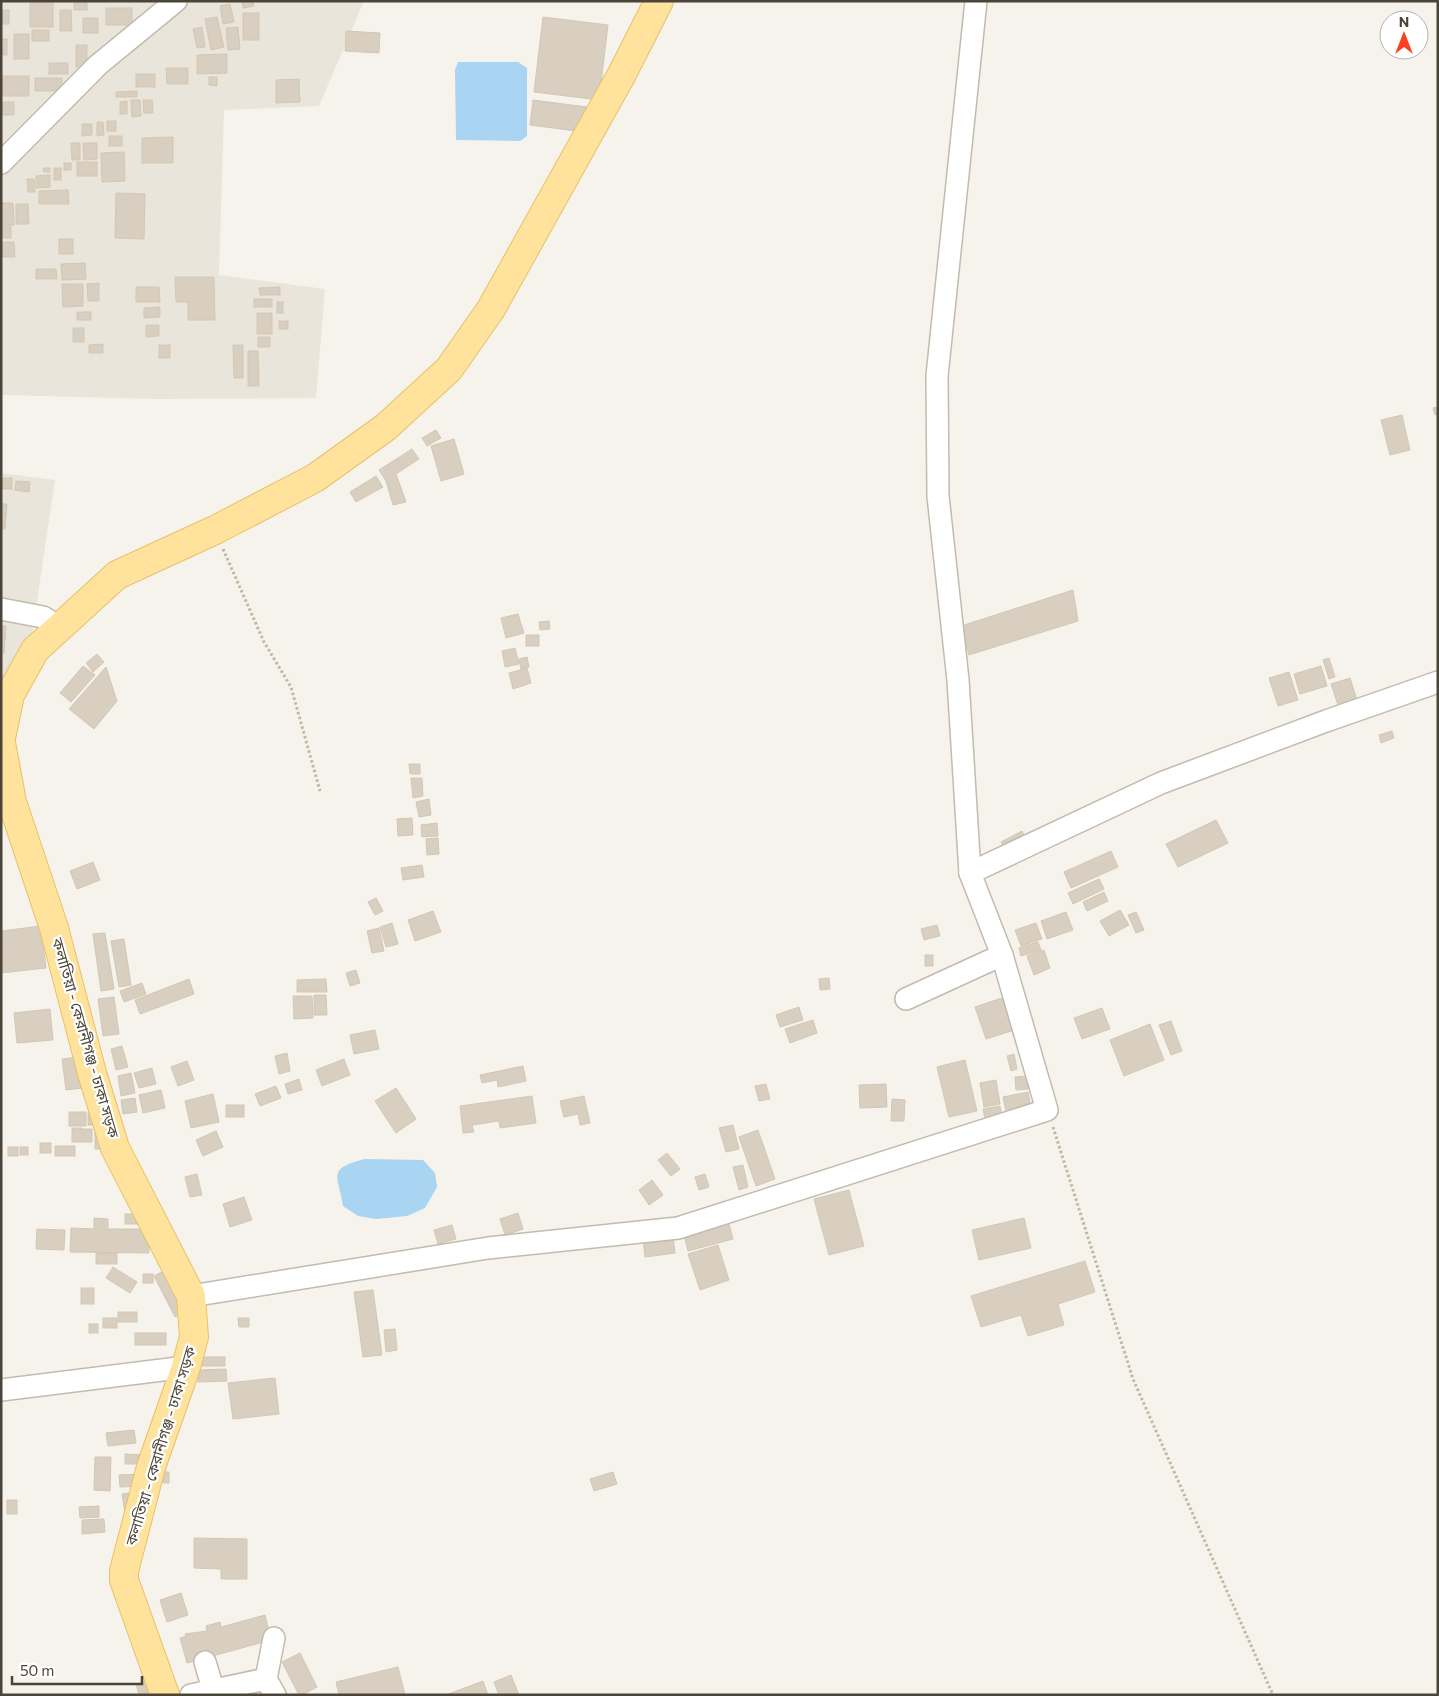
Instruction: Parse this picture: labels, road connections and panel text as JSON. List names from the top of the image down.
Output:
{
  "streets": {
    "main road": ["কলাতিয়া - কেরানীগঞ্জ - ঢাকা সড়ক"]
  },
  "scale_bar": "50 m",
  "north": "top"
}
